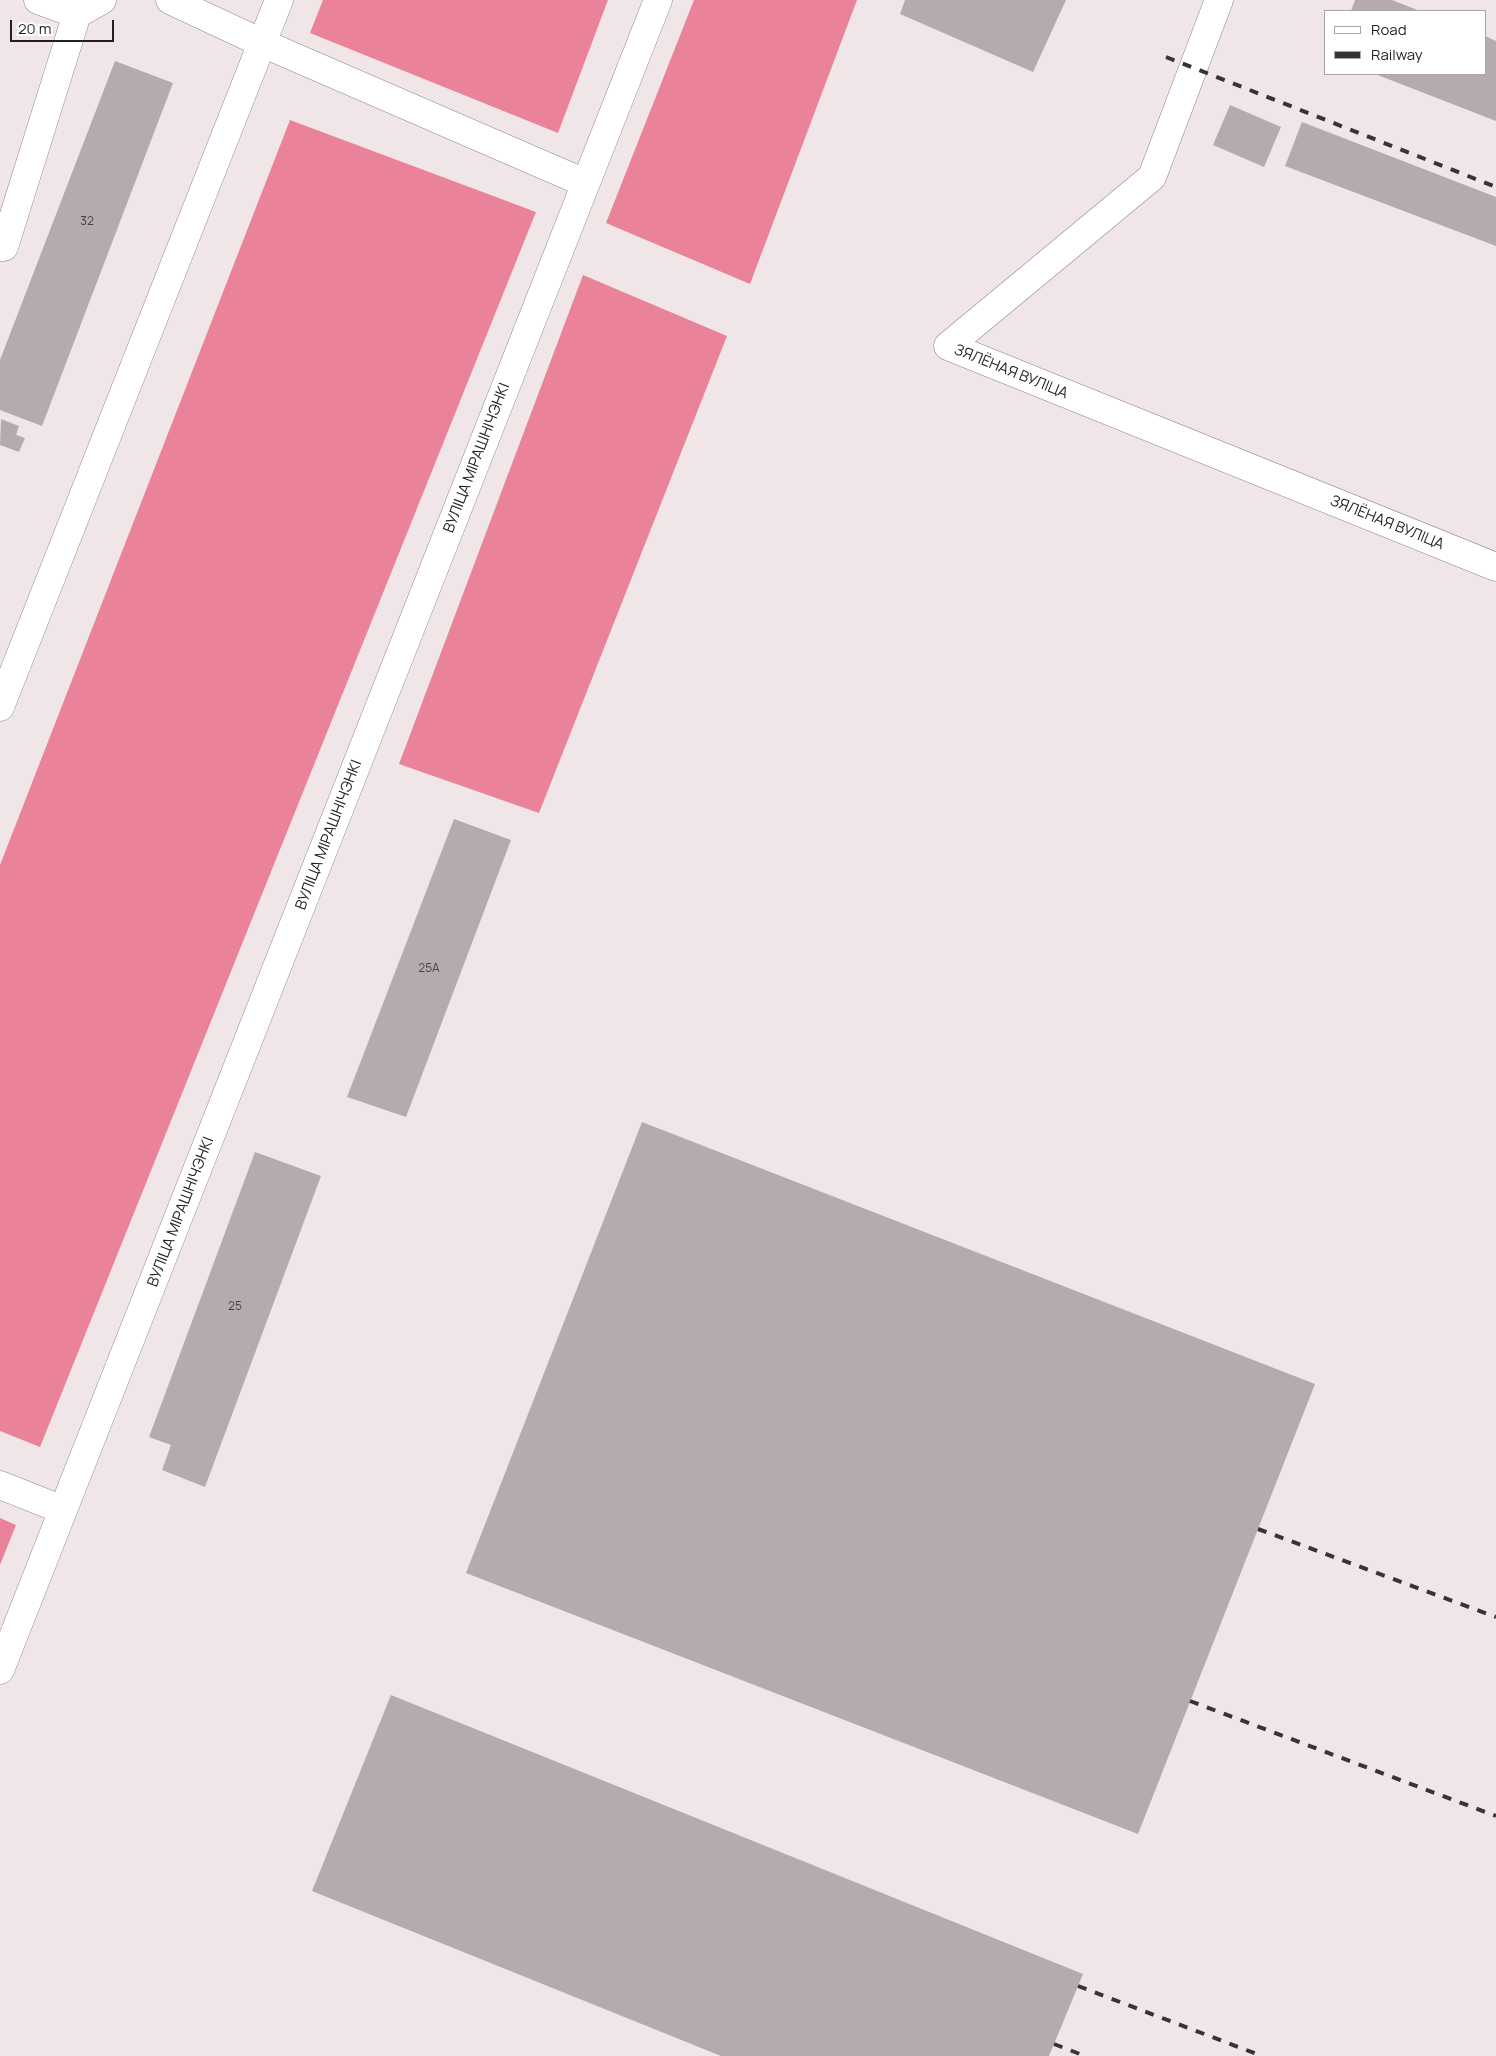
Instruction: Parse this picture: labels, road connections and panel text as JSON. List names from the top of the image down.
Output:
{
  "streets": {
    "street": ["ЗЯЛЁНАЯ ВУЛІЦА", "ВУЛІЦА МІРАШНІЧЭНКІ"]
  },
  "house_numbers": ["32", "25А", "25"],
  "legend": ["Road", "Railway"],
  "scale_bar": "20 m"
}
